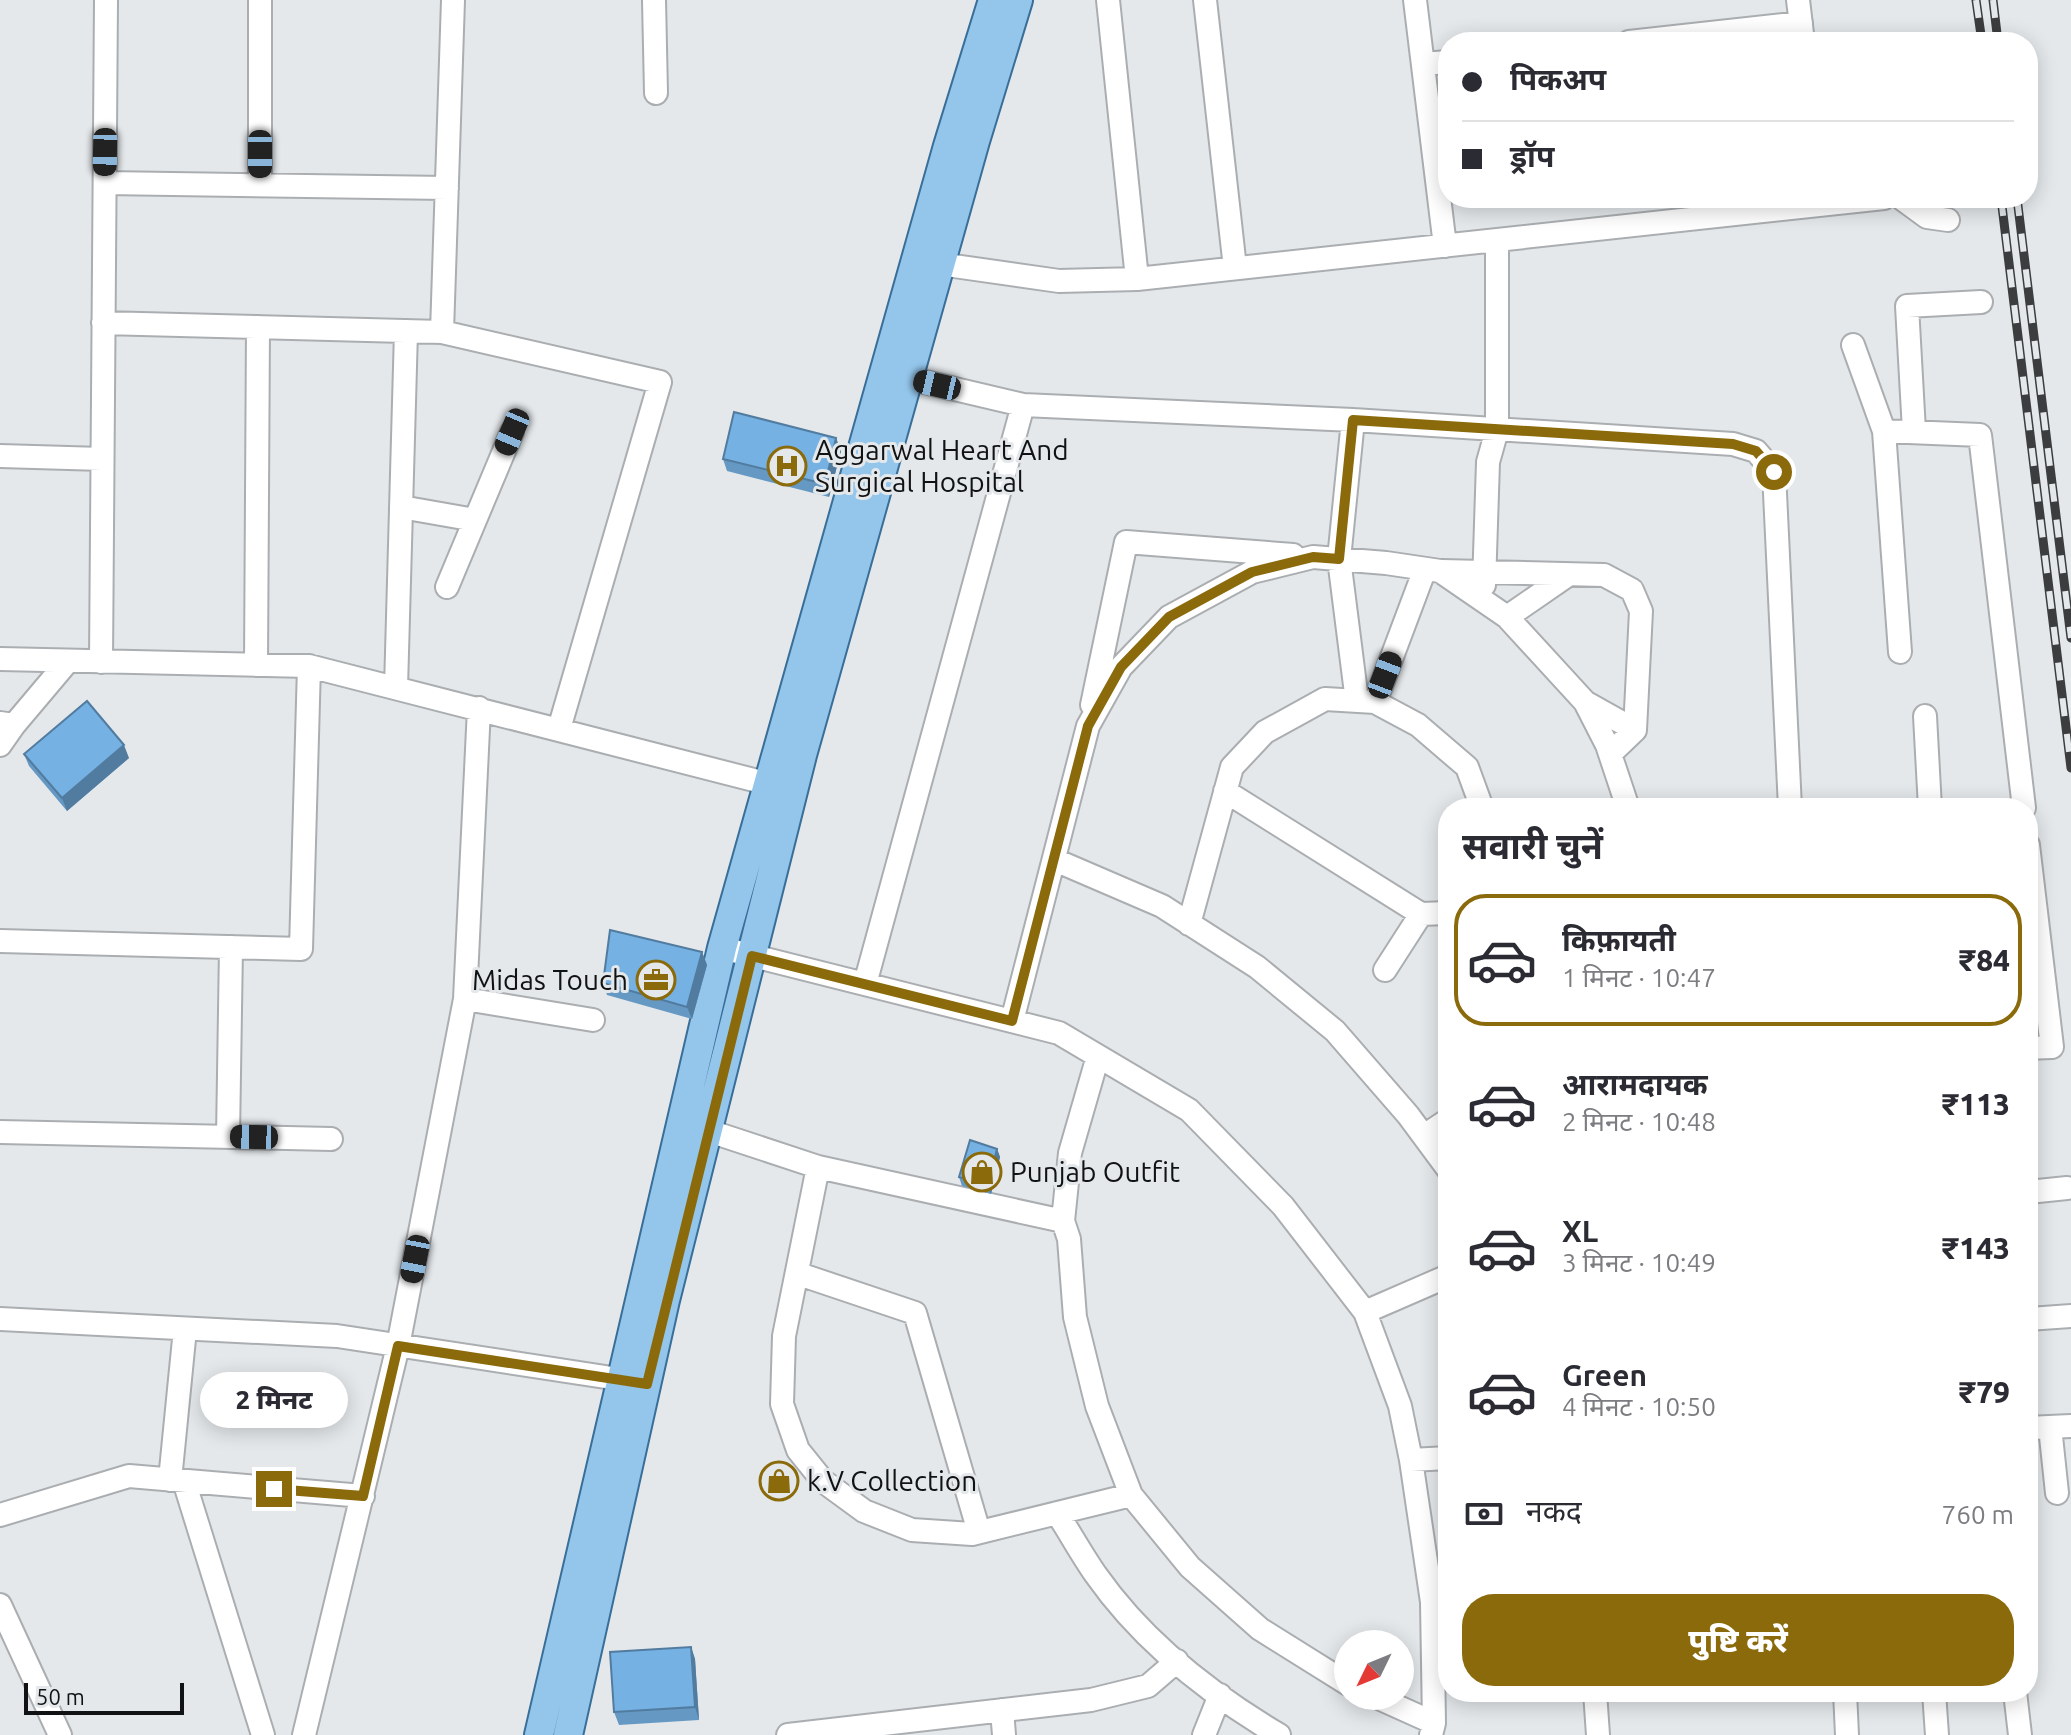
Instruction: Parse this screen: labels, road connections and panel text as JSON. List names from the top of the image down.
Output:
{
  "places": {
    "hospital": ["Aggarwal Heart And Surgical Hospital"],
    "office": ["Midas Touch"],
    "shop": ["Punjab Outfit", "k.V Collection"]
  },
  "scale_bar": "50 m",
  "north": "bottom left",
  "page": {
    "banner": ["पिकअप", "ड्रॉप"],
    "heading": "सवारी चुनें",
    "list": [
      {
        "name": "किफ़ायती",
        "note": "1 मिनट · 10:47",
        "value": "₹84"
      },
      {
        "name": "आरामदायक",
        "note": "2 मिनट · 10:48",
        "value": "₹113"
      },
      {
        "name": "XL",
        "note": "3 मिनट · 10:49",
        "value": "₹143"
      },
      {
        "name": "Green",
        "note": "4 मिनट · 10:50",
        "value": "₹79"
      }
    ],
    "bubble": "2 मिनट",
    "pay": ["नकद", "760 m"],
    "buttons": "पुष्टि करें",
    "scale": "50 m"
  }
}
